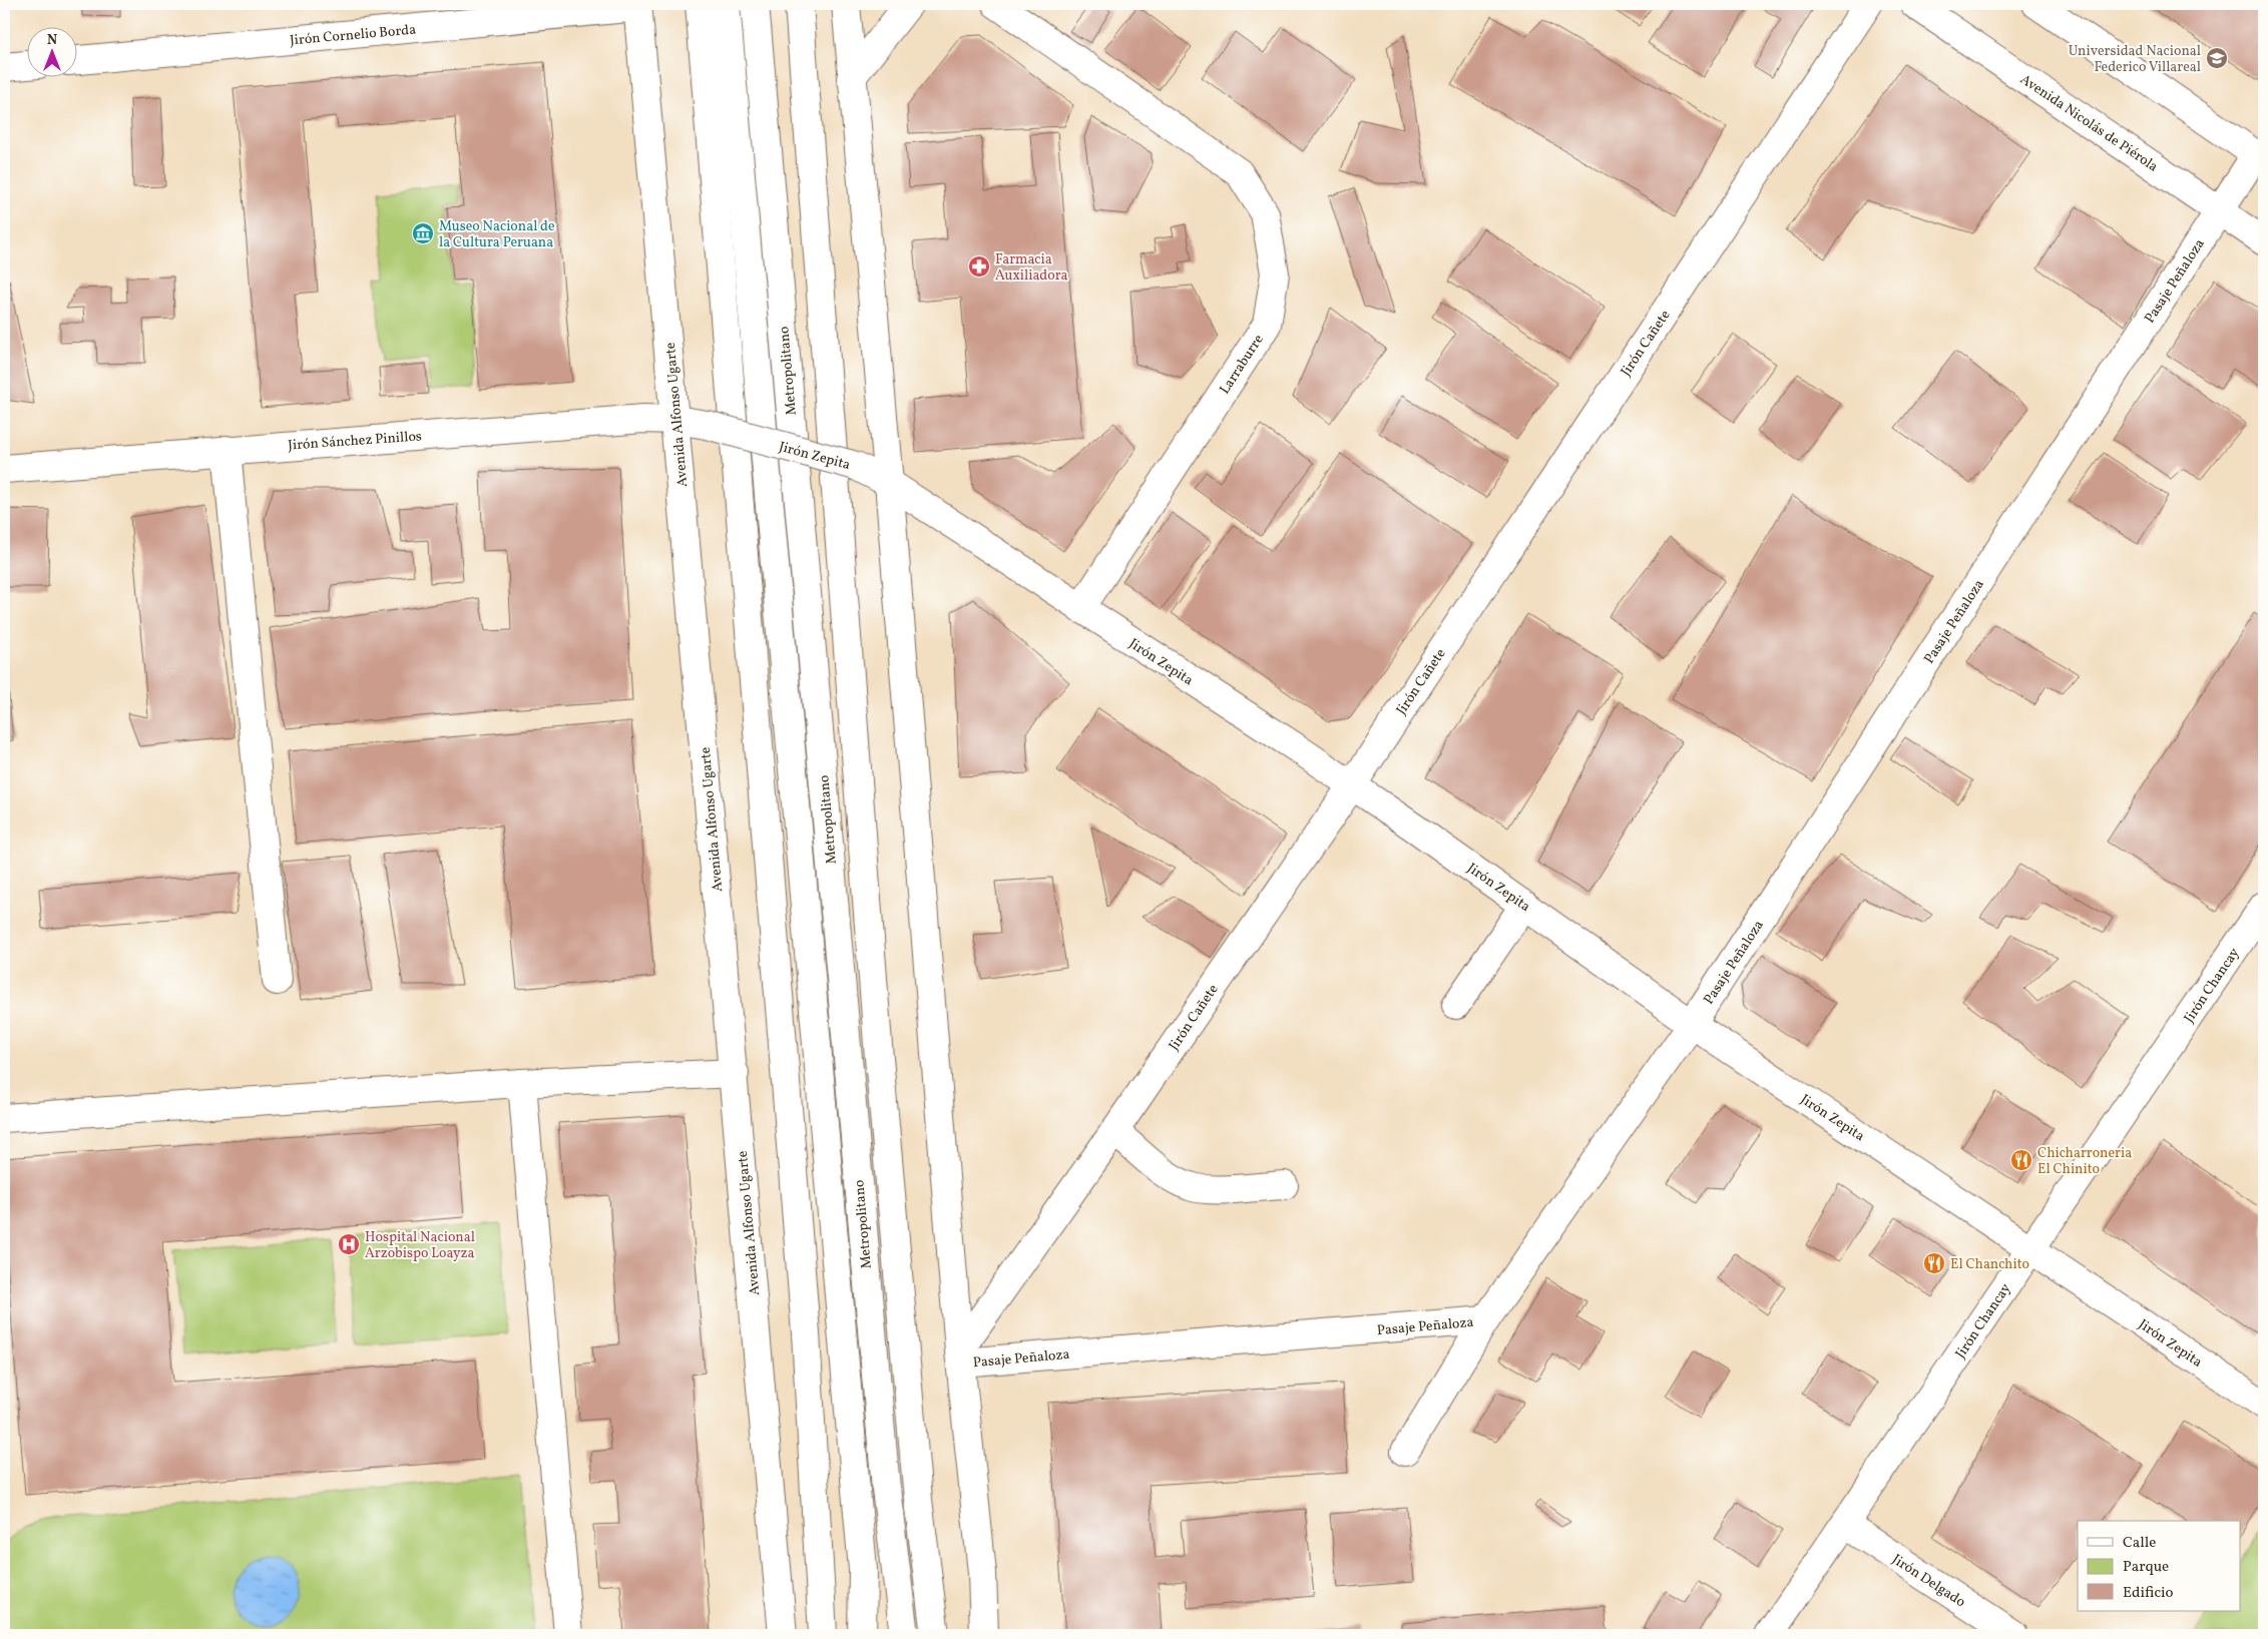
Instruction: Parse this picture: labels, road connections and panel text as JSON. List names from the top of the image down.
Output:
{
  "streets": {
    "street": [
      "Jirón Cornelio Borda",
      "Avenida Nicolás de Piérola",
      "Pasaje Peñaloza",
      "Jirón Cañete",
      "Larraburre",
      "Metropolitano",
      "Avenida Alfonso Ugarte",
      "Jirón Sánchez Pinillos",
      "Jirón Zepita",
      "Jirón Chancay",
      "Jirón Delgado"
    ]
  },
  "crossings": [
    ["Jirón Cornelio Borda", "Avenida Alfonso Ugarte"],
    ["Avenida Nicolás de Piérola", "Pasaje Peñaloza"],
    ["Pasaje Peñaloza", "Jirón Cañete"],
    ["Pasaje Peñaloza", "Jirón Zepita"],
    ["Jirón Cañete", "Jirón Zepita"],
    ["Larraburre", "Jirón Zepita"],
    ["Avenida Alfonso Ugarte", "Jirón Sánchez Pinillos"],
    ["Jirón Sánchez Pinillos", "Jirón Zepita"],
    ["Jirón Zepita", "Jirón Chancay"],
    ["Jirón Chancay", "Jirón Delgado"]
  ],
  "places": {
    "school or university": ["Universidad Nacional Federico Villareal"],
    "museum": ["Museo Nacional de la Cultura Peruana"],
    "pharmacy": ["Farmacia Auxiliadora"],
    "restaurant": ["Chicharroneria El Chinito", "El Chanchito"],
    "hospital": ["Hospital Nacional Arzobispo Loayza"]
  },
  "legend": ["Calle", "Parque", "Edificio"],
  "north": "top"
}
